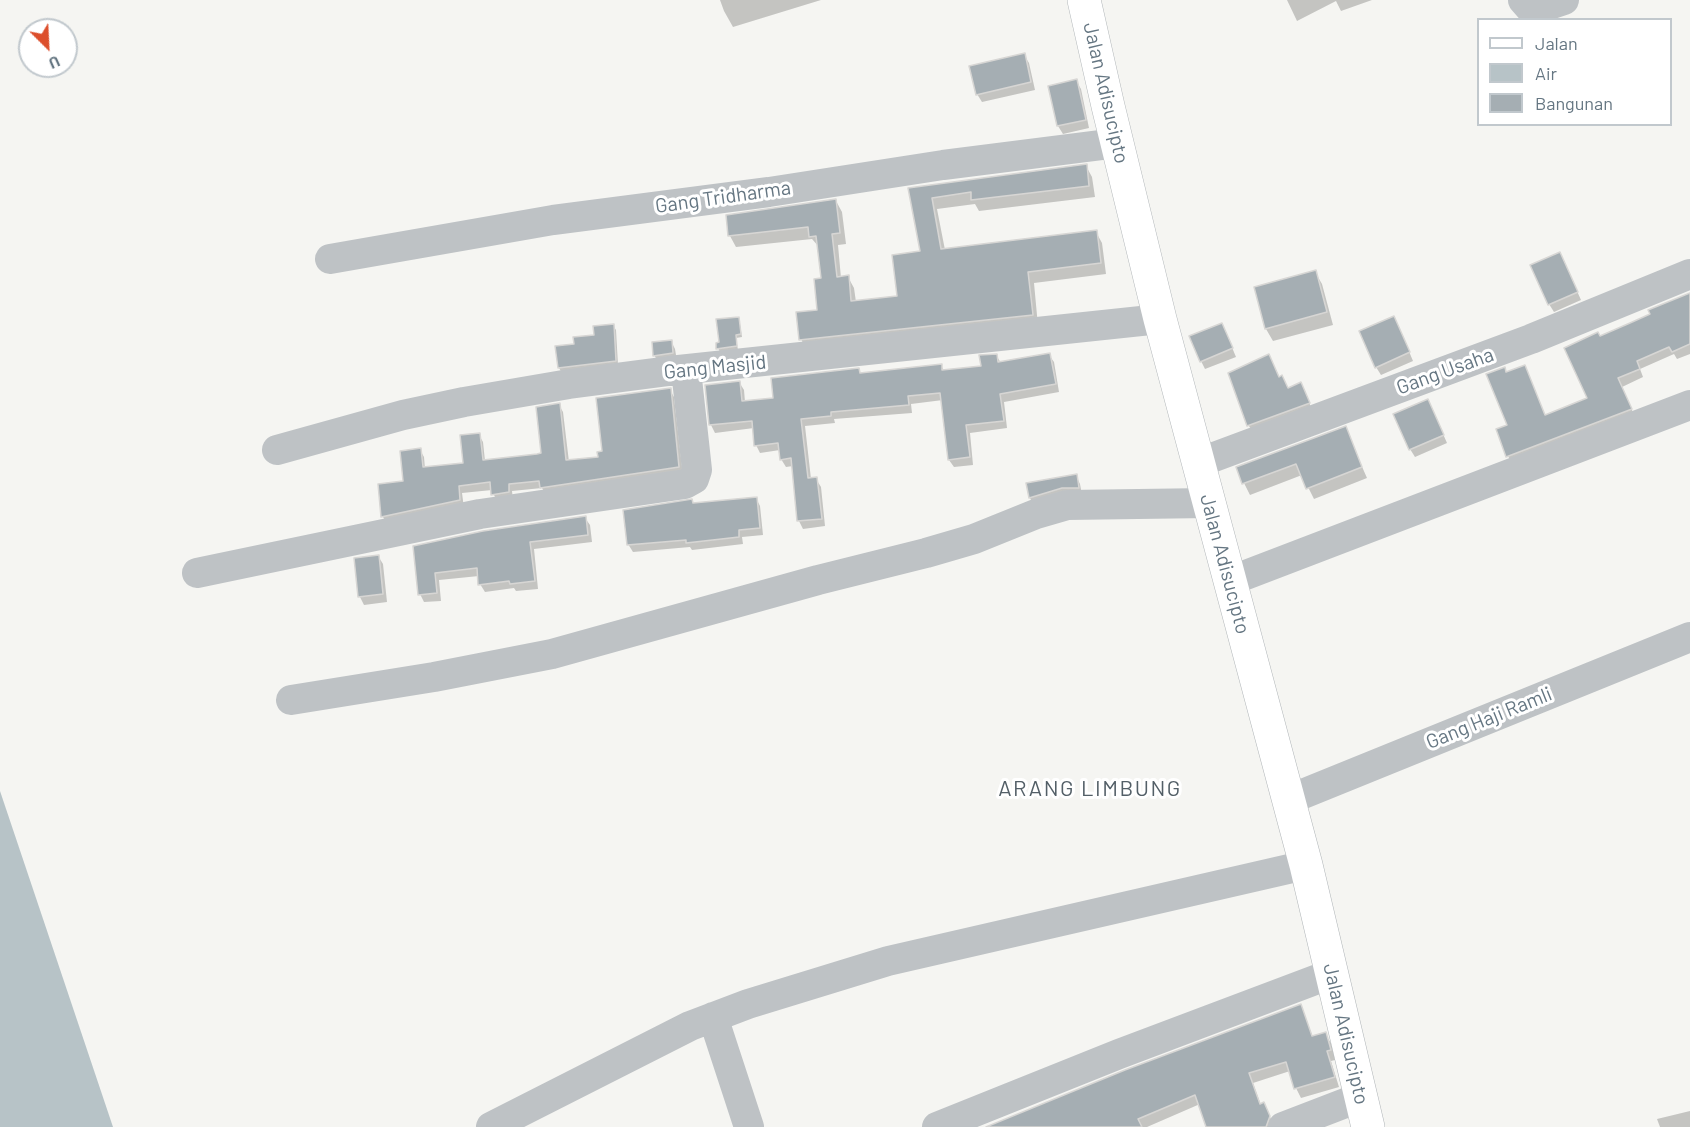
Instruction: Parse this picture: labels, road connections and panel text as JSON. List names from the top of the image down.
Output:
{
  "streets": {
    "main road": ["Jalan Adisucipto"],
    "street": [
      "Gang Tridharma",
      "Gang Masjid",
      "Gang Usaha",
      "Gang Haji Ramli"
    ]
  },
  "crossings": [
    ["Jalan Adisucipto", "Gang Tridharma"],
    ["Jalan Adisucipto", "Gang Masjid"],
    ["Jalan Adisucipto", "Gang Usaha"],
    ["Jalan Adisucipto", "Gang Haji Ramli"]
  ],
  "districts": ["ARANG LIMBUNG"],
  "legend": ["Jalan", "Air", "Bangunan"],
  "north": "bottom right"
}
